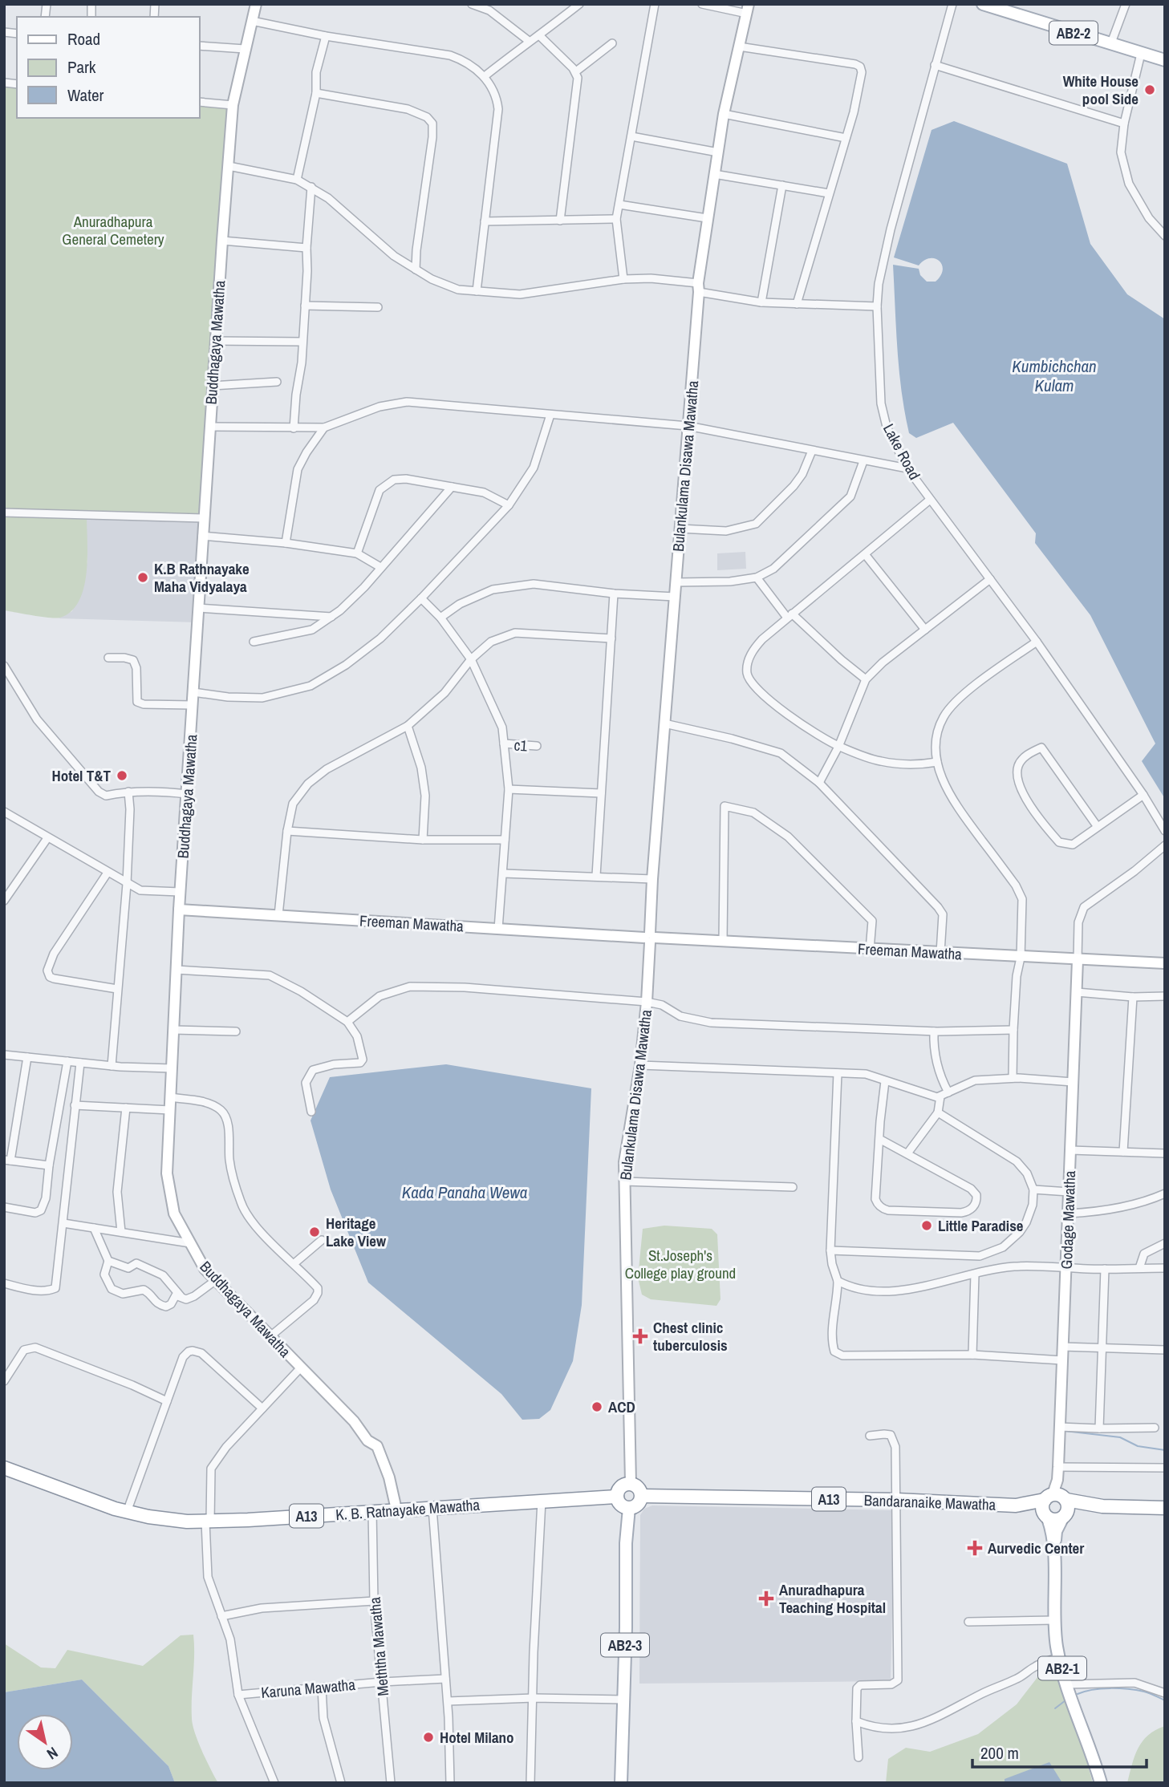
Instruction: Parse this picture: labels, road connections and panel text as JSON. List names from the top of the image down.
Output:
{
  "streets": {
    "highway": ["A13", "Bandaranaike Mawatha", "K. B. Ratnayake Mawatha"],
    "main road": [
      "AB2-2",
      "Buddhagaya Mawatha",
      "Bulankulama Disawa Mawatha",
      "Freeman Mawatha",
      "Godage Mawatha",
      "AB2-3",
      "AB2-1"
    ],
    "street": [
      "Lake Road",
      "c1",
      "Meththa Mawatha",
      "Karuna Mawatha"
    ]
  },
  "crossings": [
    ["Buddhagaya Mawatha", "Freeman Mawatha"],
    ["Buddhagaya Mawatha", "K. B. Ratnayake Mawatha"],
    ["Bulankulama Disawa Mawatha", "Freeman Mawatha"],
    ["Bulankulama Disawa Mawatha", "Bandaranaike Mawatha"],
    ["Bulankulama Disawa Mawatha", "K. B. Ratnayake Mawatha"],
    ["Bulankulama Disawa Mawatha", "AB2-3"],
    ["Freeman Mawatha", "Godage Mawatha"],
    ["Godage Mawatha", "Bandaranaike Mawatha"],
    ["Godage Mawatha", "AB2-1"],
    ["Bandaranaike Mawatha", "K. B. Ratnayake Mawatha"],
    ["Bandaranaike Mawatha", "AB2-3"],
    ["Bandaranaike Mawatha", "AB2-1"],
    ["K. B. Ratnayake Mawatha", "AB2-3"],
    ["K. B. Ratnayake Mawatha", "Meththa Mawatha"],
    ["Meththa Mawatha", "Karuna Mawatha"]
  ],
  "water": ["Kumbichchan Kulam", "Kada Panaha Wewa"],
  "parks": ["Anuradhapura General Cemetery", "St.Joseph's College play ground"],
  "places": {
    "other": [
      "White House pool Side",
      "K.B Rathnayake Maha Vidyalaya",
      "Hotel T&T",
      "Little Paradise",
      "Heritage Lake View",
      "ACD",
      "Hotel Milano"
    ],
    "health": ["Chest clinic tuberculosis", "Aurvedic Center", "Anuradhapura Teaching Hospital"]
  },
  "legend": ["Road", "Park", "Water"],
  "scale_bar": "200 m",
  "north": "bottom right"
}
